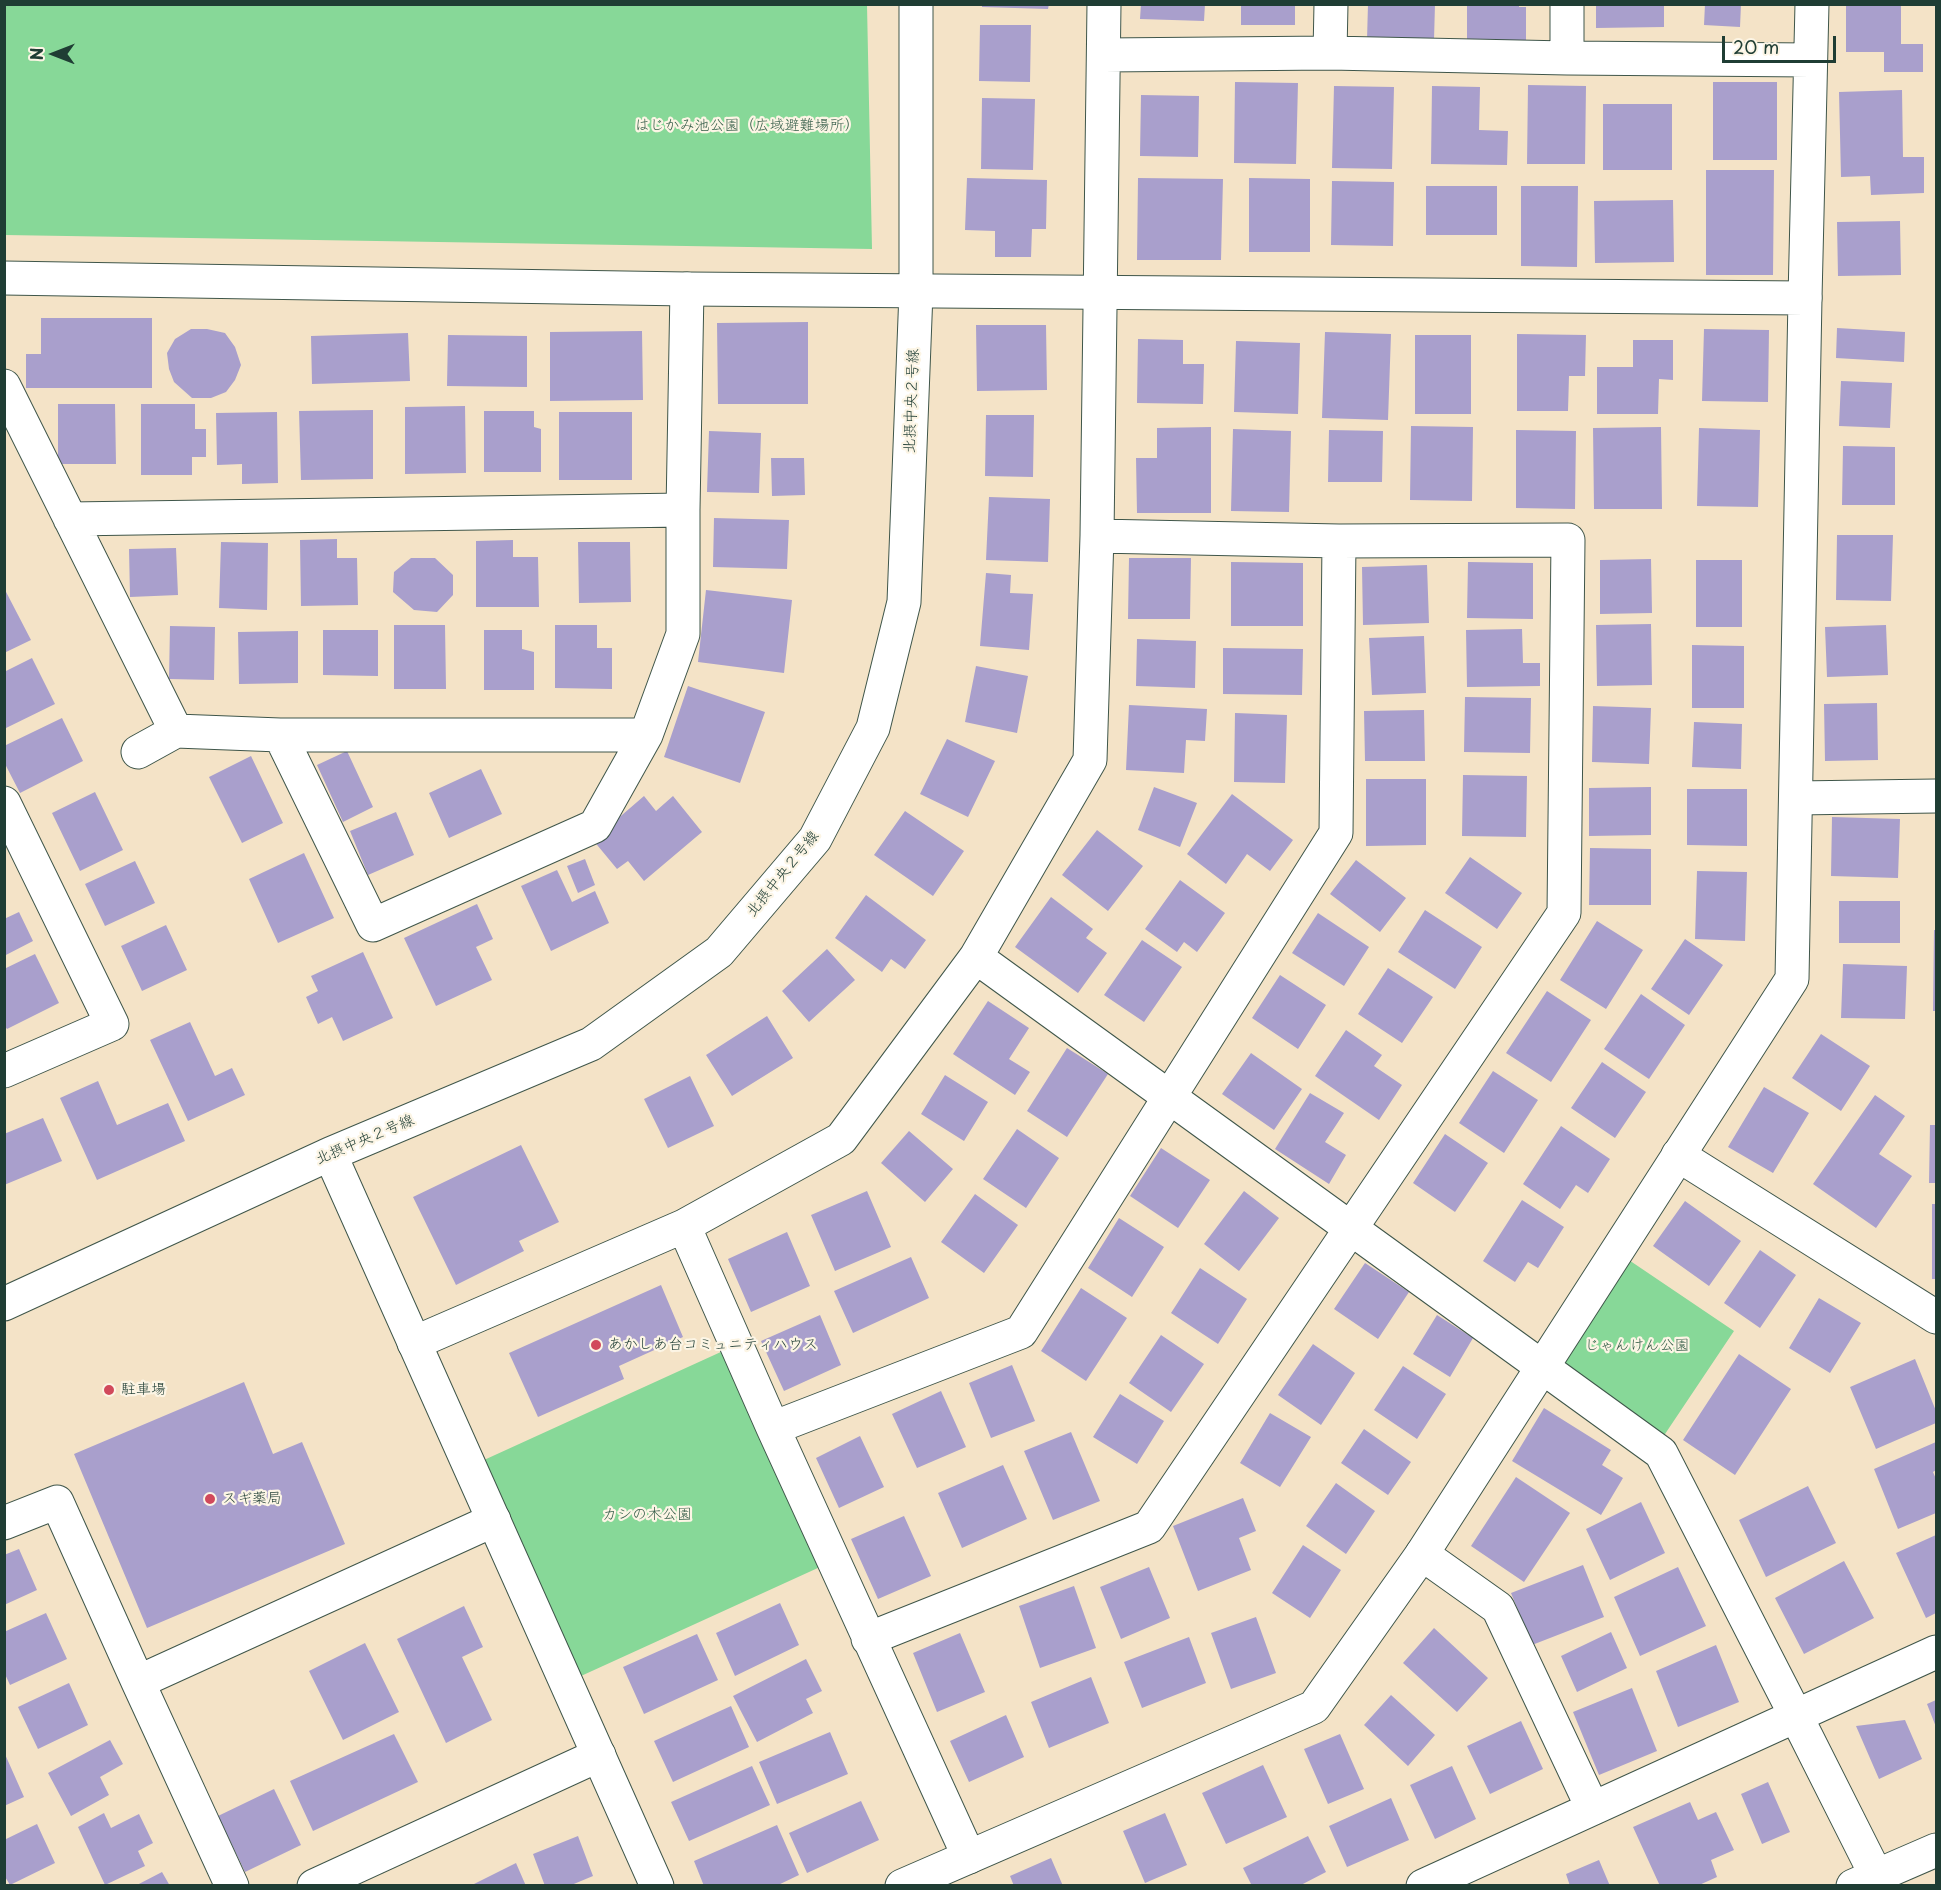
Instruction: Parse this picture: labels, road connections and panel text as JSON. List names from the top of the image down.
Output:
{
  "streets": {
    "street": ["北摂中央２号線"]
  },
  "parks": ["はじかみ池公園（広域避難場所）", "じゃんけん公園", "カシの木公園"],
  "places": ["あかしあ台コミュニティハウス", "駐車場", "スギ薬局"],
  "scale_bar": "20 m",
  "north": "left"
}
